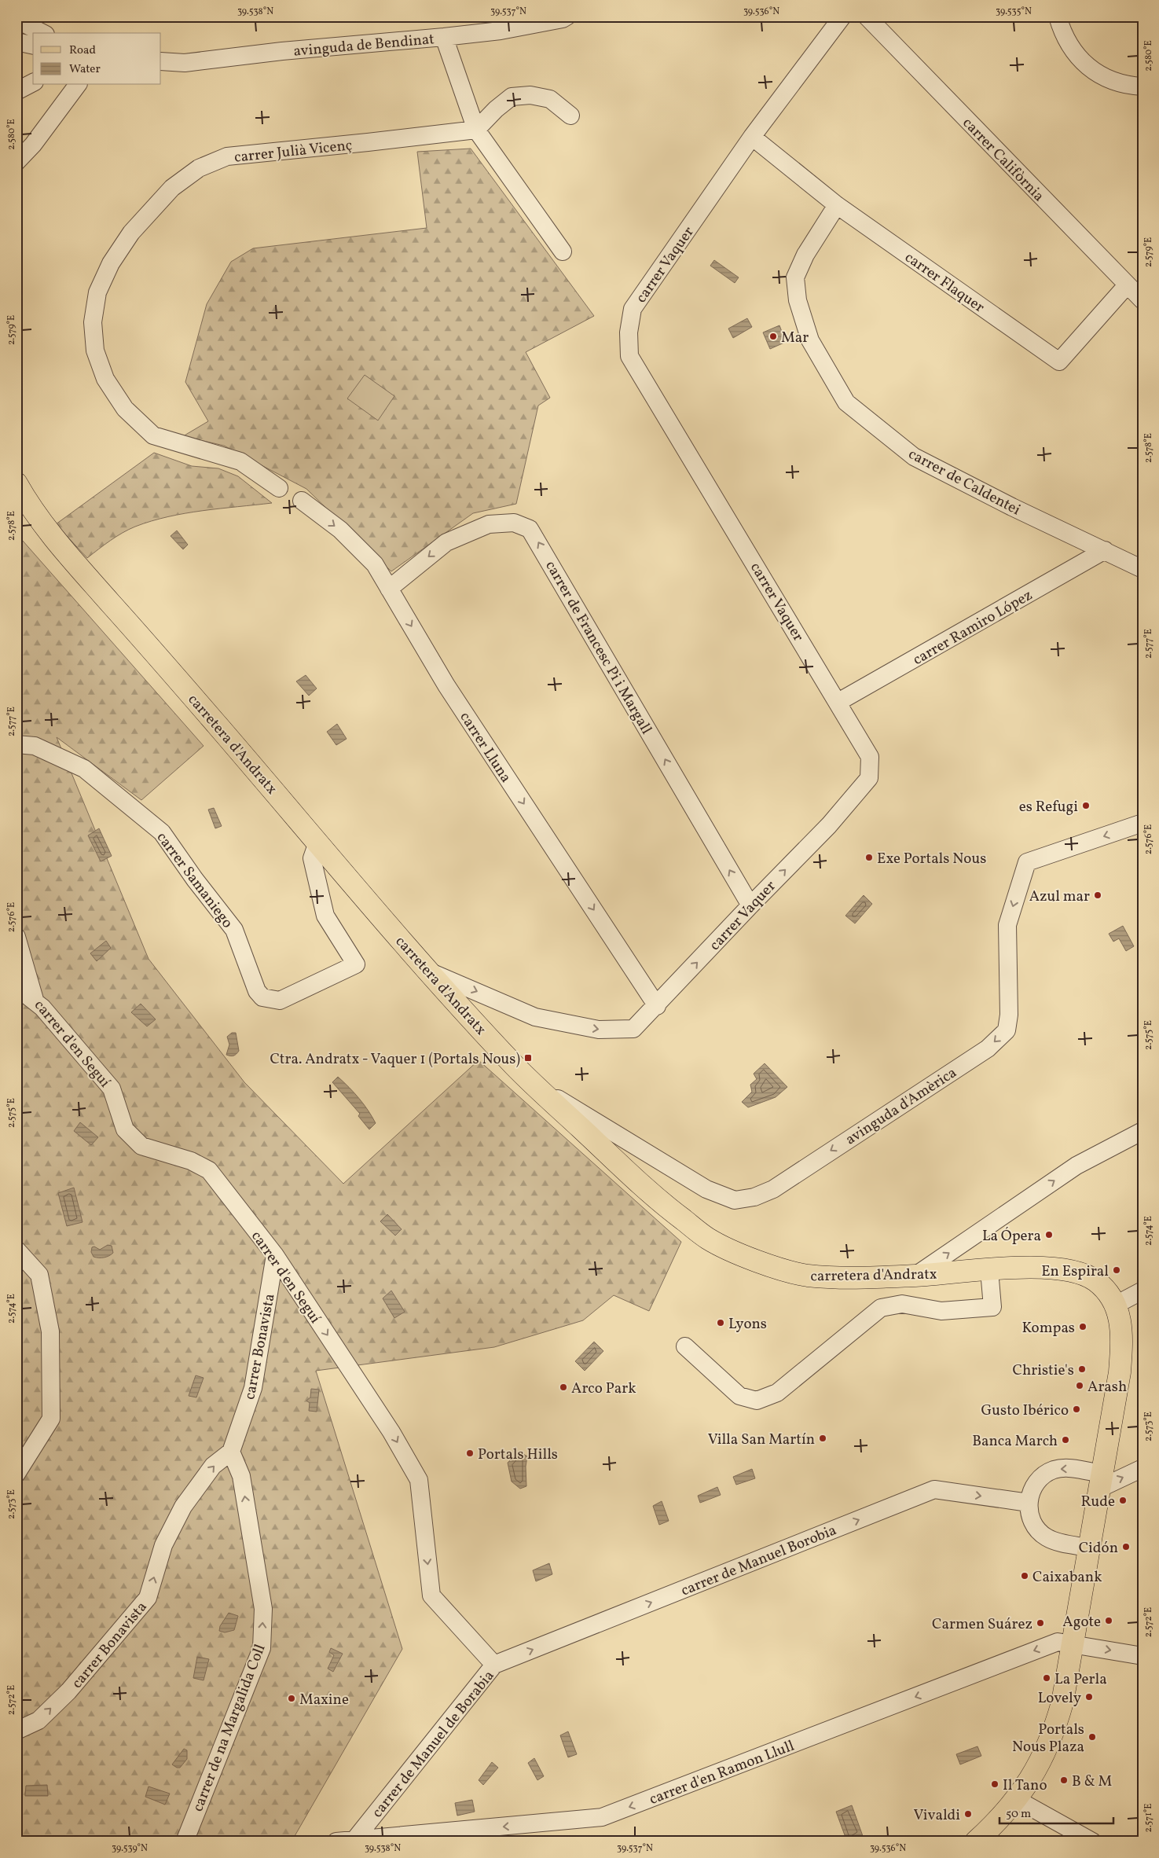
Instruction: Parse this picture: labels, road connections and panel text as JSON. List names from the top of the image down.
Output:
{
  "streets": {
    "main road": ["carretera d'Andratx"],
    "street": [
      "avinguda de Bendinat",
      "carrer Julià Vicenç",
      "carrer Califòrnia",
      "carrer Vaquer",
      "carrer Flaquer",
      "carrer de Caldentei",
      "carrer Ramiro López",
      "carrer de Francesc Pi i Margall",
      "carrer Lluna",
      "carrer Samaniego",
      "carrer d'en Seguí",
      "avinguda d'Amèrica",
      "carrer Bonavista",
      "carrer de Manuel Borobia",
      "carrer de na Margalida Coll",
      "carrer de Manuel de Borabia",
      "carrer d'en Ramon Llull"
    ]
  },
  "crossings": [
    ["carrer Califòrnia", "carrer Flaquer"],
    ["carrer Vaquer", "carrer Flaquer"],
    ["carrer Vaquer", "carrer Ramiro López"],
    ["carrer Vaquer", "carrer de Francesc Pi i Margall"],
    ["carrer Vaquer", "carretera d'Andratx"],
    ["carrer Vaquer", "carrer Lluna"],
    ["carrer Flaquer", "carrer de Caldentei"],
    ["carrer de Caldentei", "carrer Ramiro López"],
    ["carrer de Francesc Pi i Margall", "carrer Lluna"],
    ["carretera d'Andratx", "carrer Samaniego"],
    ["carretera d'Andratx", "avinguda d'Amèrica"],
    ["carretera d'Andratx", "carrer de Manuel Borobia"],
    ["carretera d'Andratx", "carrer d'en Ramon Llull"],
    ["carrer d'en Seguí", "carrer Bonavista"],
    ["carrer d'en Seguí", "carrer de Manuel Borobia"],
    ["carrer d'en Seguí", "carrer de Manuel de Borabia"],
    ["carrer Bonavista", "carrer de na Margalida Coll"],
    ["carrer de Manuel Borobia", "carrer de Manuel de Borabia"],
    ["carrer de Manuel de Borabia", "carrer d'en Ramon Llull"]
  ],
  "one_way": [
    "carrer de Francesc Pi i Margall",
    "carrer Lluna",
    "carrer d'en Seguí",
    "carrer Bonavista",
    "carrer de Manuel Borobia",
    "carrer de na Margalida Coll",
    "carrer d'en Ramon Llull"
  ],
  "places": {
    "other": [
      "Mar",
      "es Refugi",
      "Exe Portals Nous",
      "Azul mar",
      "La Ópera",
      "En Espiral",
      "Lyons",
      "Kompas",
      "Christie's",
      "Arash",
      "Arco Park",
      "Gusto Ibérico",
      "Villa San Martín",
      "Banca March",
      "Portals Hills",
      "Rude",
      "Cidón",
      "Caixabank",
      "Agote",
      "Carmen Suárez",
      "La Perla",
      "Lovely",
      "Maxine",
      "Portals Nous Plaza",
      "B & M",
      "Il Tano",
      "Vivaldi"
    ],
    "transit": ["Ctra. Andratx - Vaquer 1 (Portals Nous)"]
  },
  "legend": ["Road", "Water"],
  "scale_bar": "50 m",
  "coordinates": [
    "39.538°N",
    "39.537°N",
    "39.536°N",
    "39.535°N",
    "2.580°E",
    "2.579°E",
    "2.578°E",
    "2.577°E",
    "2.576°E",
    "2.575°E",
    "2.574°E",
    "2.573°E",
    "2.572°E",
    "2.571°E",
    "39.539°N"
  ]
}
